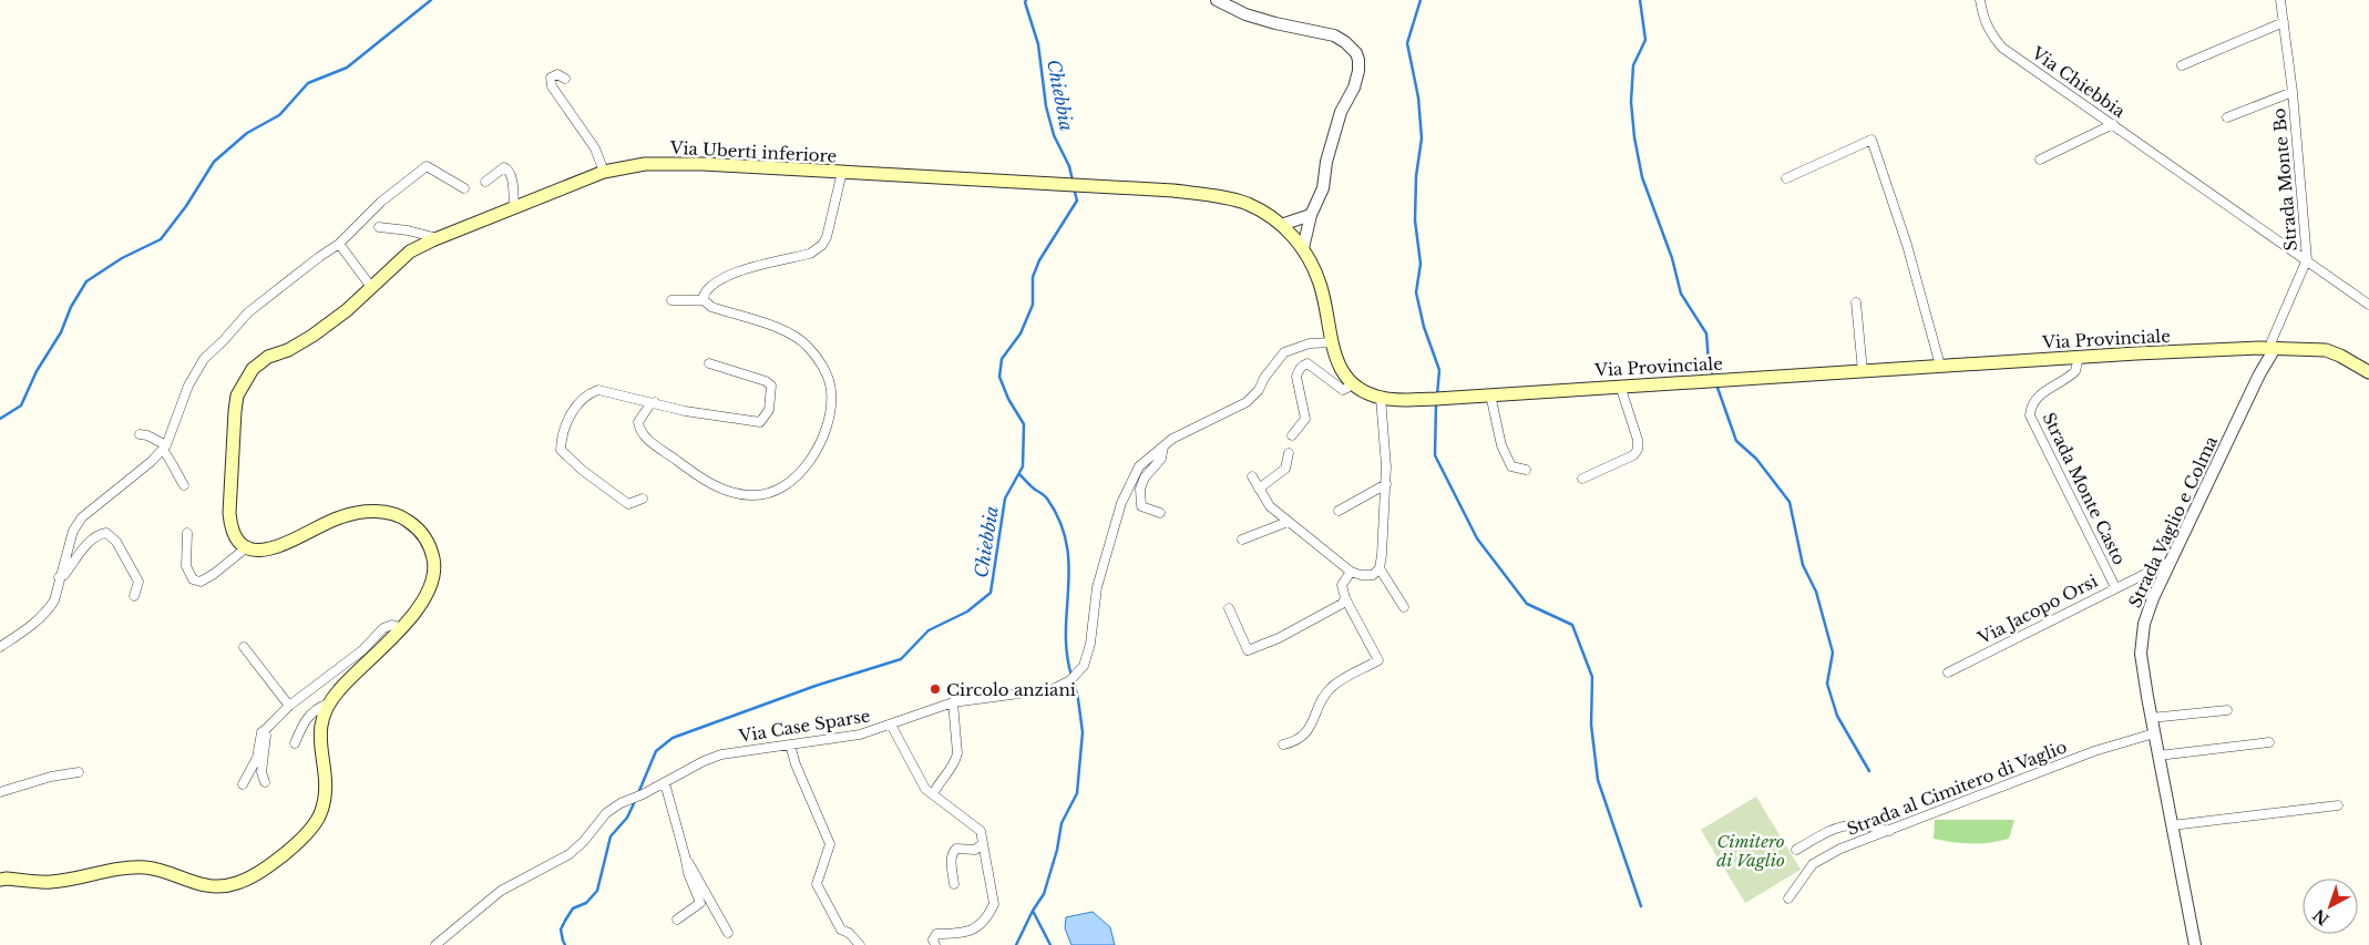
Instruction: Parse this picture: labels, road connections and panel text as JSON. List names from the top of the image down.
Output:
{
  "streets": {
    "main road": ["Via Uberti inferiore", "Via Provinciale"],
    "street": [
      "Via Chiebbia",
      "Strada Monte Bo",
      "Strada Monte Casto",
      "Strada Vaglio e Colma",
      "Via Jacopo Orsi",
      "Via Case Sparse",
      "Strada al Cimitero di Vaglio"
    ]
  },
  "crossings": [
    ["Via Chiebbia", "Strada Monte Bo"],
    ["Via Uberti inferiore", "Via Case Sparse"],
    ["Strada Monte Bo", "Via Provinciale"],
    ["Strada Monte Bo", "Strada Vaglio e Colma"],
    ["Via Provinciale", "Strada Monte Casto"],
    ["Via Provinciale", "Strada Vaglio e Colma"],
    ["Strada Monte Casto", "Via Jacopo Orsi"],
    ["Strada Vaglio e Colma", "Via Jacopo Orsi"],
    ["Strada Vaglio e Colma", "Strada al Cimitero di Vaglio"]
  ],
  "water": ["Chiebbia"],
  "parks": ["Cimitero di Vaglio"],
  "places": ["Circolo anziani"],
  "north": "bottom left"
}
